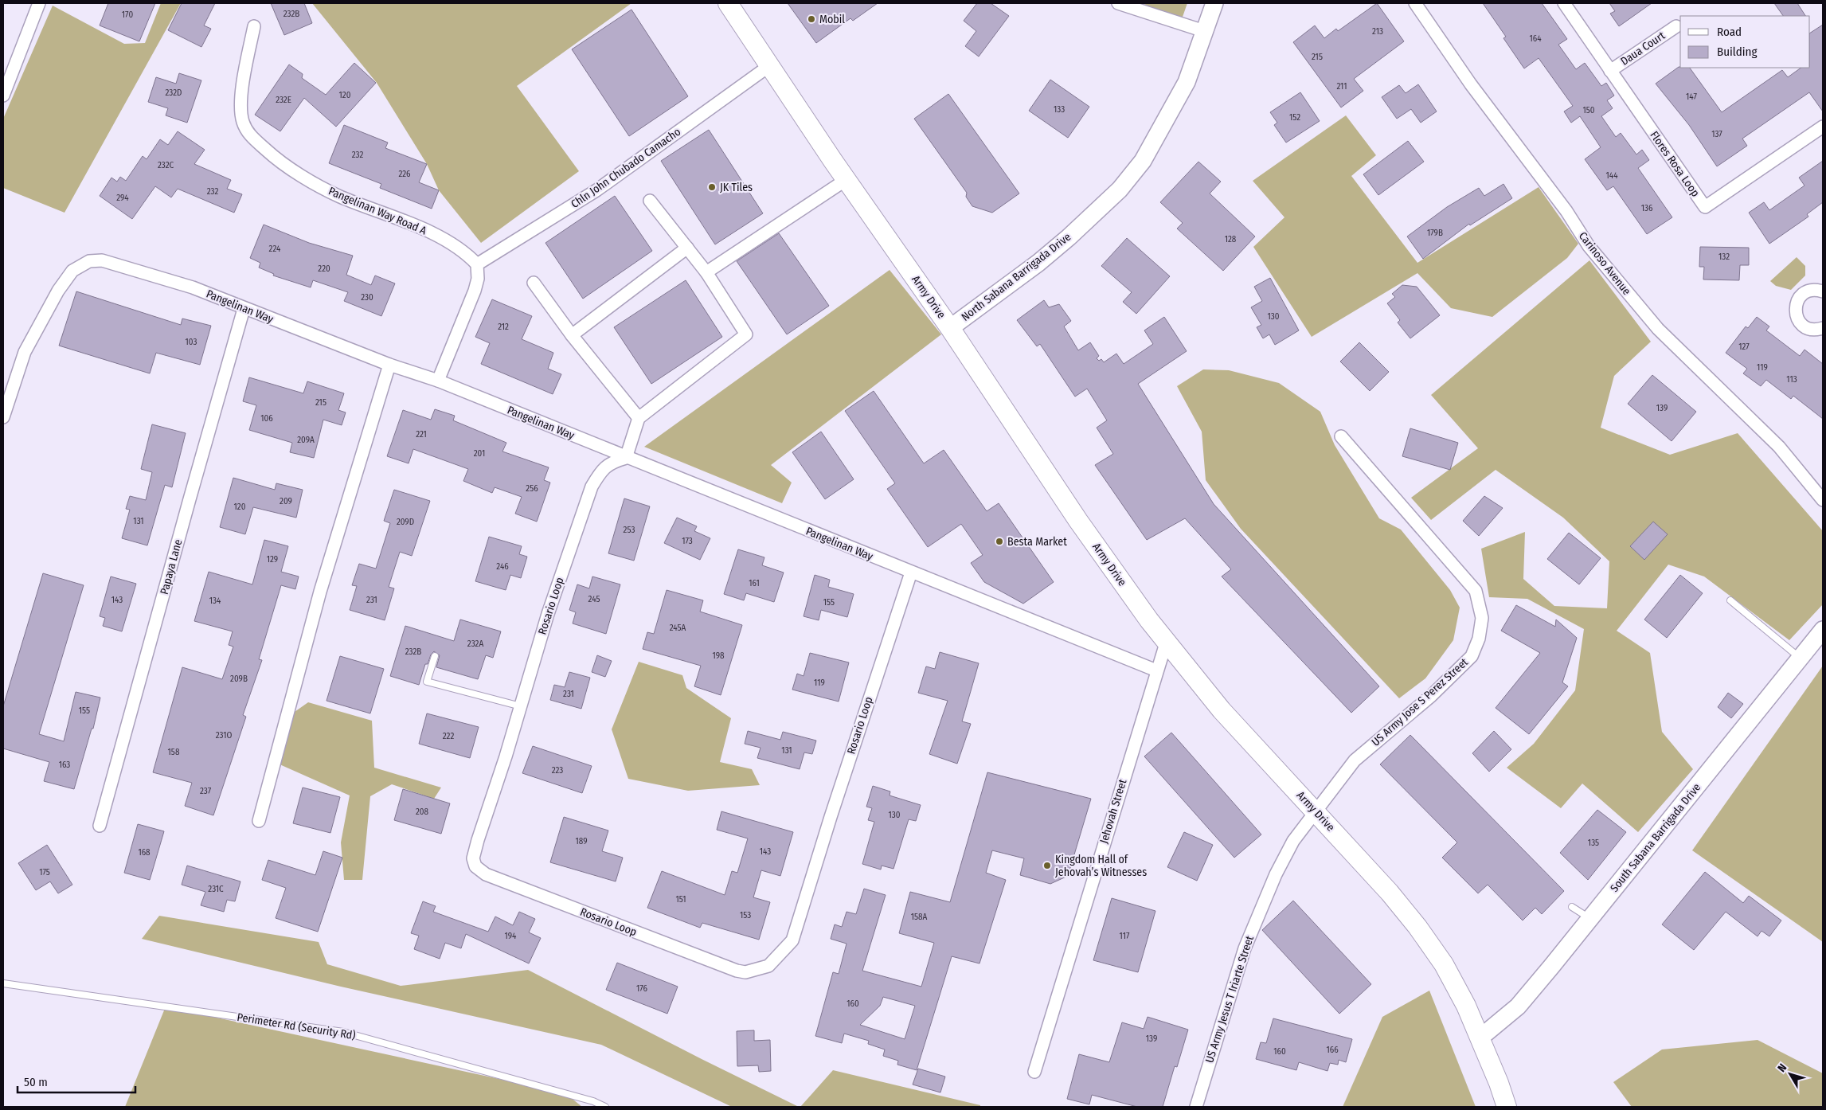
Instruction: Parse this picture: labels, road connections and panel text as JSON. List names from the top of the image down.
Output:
{
  "streets": {
    "main road": ["North Sabana Barrigada Drive", "Army Drive", "South Sabana Barrigada Drive"],
    "street": [
      "Daua Court",
      "Flores Rosa Loop",
      "Chln John Chubado Camacho",
      "Pangelinan Way Road A",
      "Carinoso Avenue",
      "Pangelinan Way",
      "Papaya Lane",
      "Rosario Loop",
      "US Army Jose S Perez Street",
      "Jehovah Street",
      "US Army Jesus T Iriarte Street"
    ],
    "lane": ["Perimeter Rd (Security Rd)"]
  },
  "crossings": [
    ["Daua Court", "Flores Rosa Loop"],
    ["Chln John Chubado Camacho", "Pangelinan Way Road A"],
    ["Chln John Chubado Camacho", "Army Drive"],
    ["North Sabana Barrigada Drive", "Army Drive"],
    ["Army Drive", "US Army Jose S Perez Street"],
    ["Army Drive", "Jehovah Street"],
    ["Army Drive", "South Sabana Barrigada Drive"],
    ["Army Drive", "US Army Jesus T Iriarte Street"],
    ["Pangelinan Way", "Papaya Lane"],
    ["Pangelinan Way", "Rosario Loop"],
    ["Pangelinan Way", "Jehovah Street"],
    ["US Army Jose S Perez Street", "US Army Jesus T Iriarte Street"]
  ],
  "places": [
    "Mobil",
    "JK Tiles",
    "Besta Market",
    "Kingdom Hall of Jehovah’s Witnesses"
  ],
  "house_numbers": [
    "232B",
    "170",
    "213",
    "164",
    "215",
    "211",
    "232D",
    "120",
    "147",
    "232E",
    "133",
    "150",
    "152",
    "137",
    "232",
    "232C",
    "226",
    "144",
    "232",
    "294",
    "136",
    "179B",
    "128",
    "224",
    "132",
    "220",
    "230",
    "130",
    "212",
    "103",
    "127",
    "119",
    "113",
    "215",
    "139",
    "106",
    "221",
    "209A",
    "201",
    "256",
    "209",
    "120",
    "131",
    "209D",
    "253",
    "173",
    "129",
    "246",
    "161",
    "245",
    "143",
    "231",
    "134",
    "155",
    "245A",
    "232A",
    "232B",
    "198",
    "209B",
    "119",
    "231",
    "155",
    "231O",
    "222",
    "131",
    "158",
    "163",
    "223",
    "237",
    "208",
    "130",
    "189",
    "135",
    "143",
    "168",
    "175",
    "231C",
    "151",
    "153",
    "158A",
    "194",
    "117",
    "176",
    "160",
    "139",
    "166",
    "160"
  ],
  "legend": ["Road", "Building"],
  "scale_bar": "50 m",
  "north": "top left"
}
